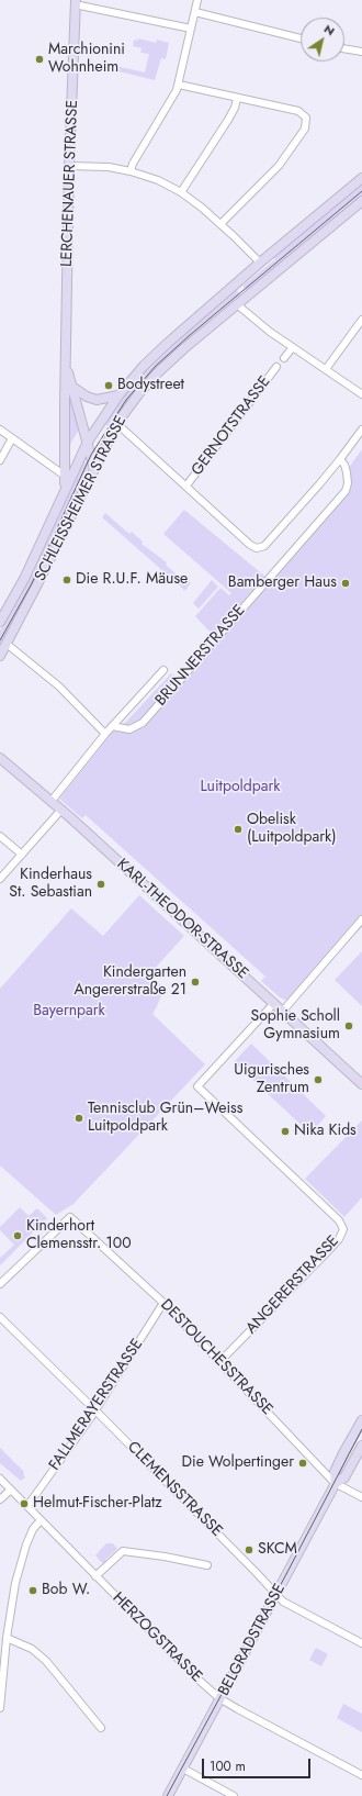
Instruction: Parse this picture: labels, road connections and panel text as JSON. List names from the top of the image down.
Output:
{
  "streets": {
    "main road": [
      "LERCHENAUER STRASSE",
      "SCHLEISSHEIMER STRASSE",
      "KARL-THEODOR-STRASSE",
      "BELGRADSTRASSE"
    ],
    "street": [
      "GERNOTSTRASSE",
      "BRUNNERSTRASSE",
      "ANGERERSTRASSE",
      "DESTOUCHESSTRASSE",
      "FALLMERAYERSTRASSE",
      "CLEMENSSTRASSE",
      "HERZOGSTRASSE"
    ]
  },
  "crossings": [
    ["LERCHENAUER STRASSE", "SCHLEISSHEIMER STRASSE"],
    ["BRUNNERSTRASSE", "KARL-THEODOR-STRASSE"],
    ["KARL-THEODOR-STRASSE", "ANGERERSTRASSE"],
    ["ANGERERSTRASSE", "DESTOUCHESSTRASSE"],
    ["DESTOUCHESSTRASSE", "FALLMERAYERSTRASSE"],
    ["DESTOUCHESSTRASSE", "BELGRADSTRASSE"],
    ["FALLMERAYERSTRASSE", "CLEMENSSTRASSE"],
    ["FALLMERAYERSTRASSE", "HERZOGSTRASSE"],
    ["CLEMENSSTRASSE", "BELGRADSTRASSE"],
    ["HERZOGSTRASSE", "BELGRADSTRASSE"]
  ],
  "parks": ["Luitpoldpark", "Bayernpark"],
  "places": [
    "Marchionini Wohnheim",
    "Bodystreet",
    "Die R.U.F. Mäuse",
    "Bamberger Haus",
    "Obelisk (Luitpoldpark)",
    "Kinderhaus St. Sebastian",
    "Kindergarten Angererstraße 21",
    "Sophie Scholl Gymnasium",
    "Uigurisches Zentrum",
    "Tennisclub Grün–Weiss Luitpoldpark",
    "Nika Kids",
    "Kinderhort Clemensstr. 100",
    "Die Wolpertinger",
    "Helmut-Fischer-Platz",
    "SKCM",
    "Bob W."
  ],
  "scale_bar": "100 m",
  "north": "top right"
}
